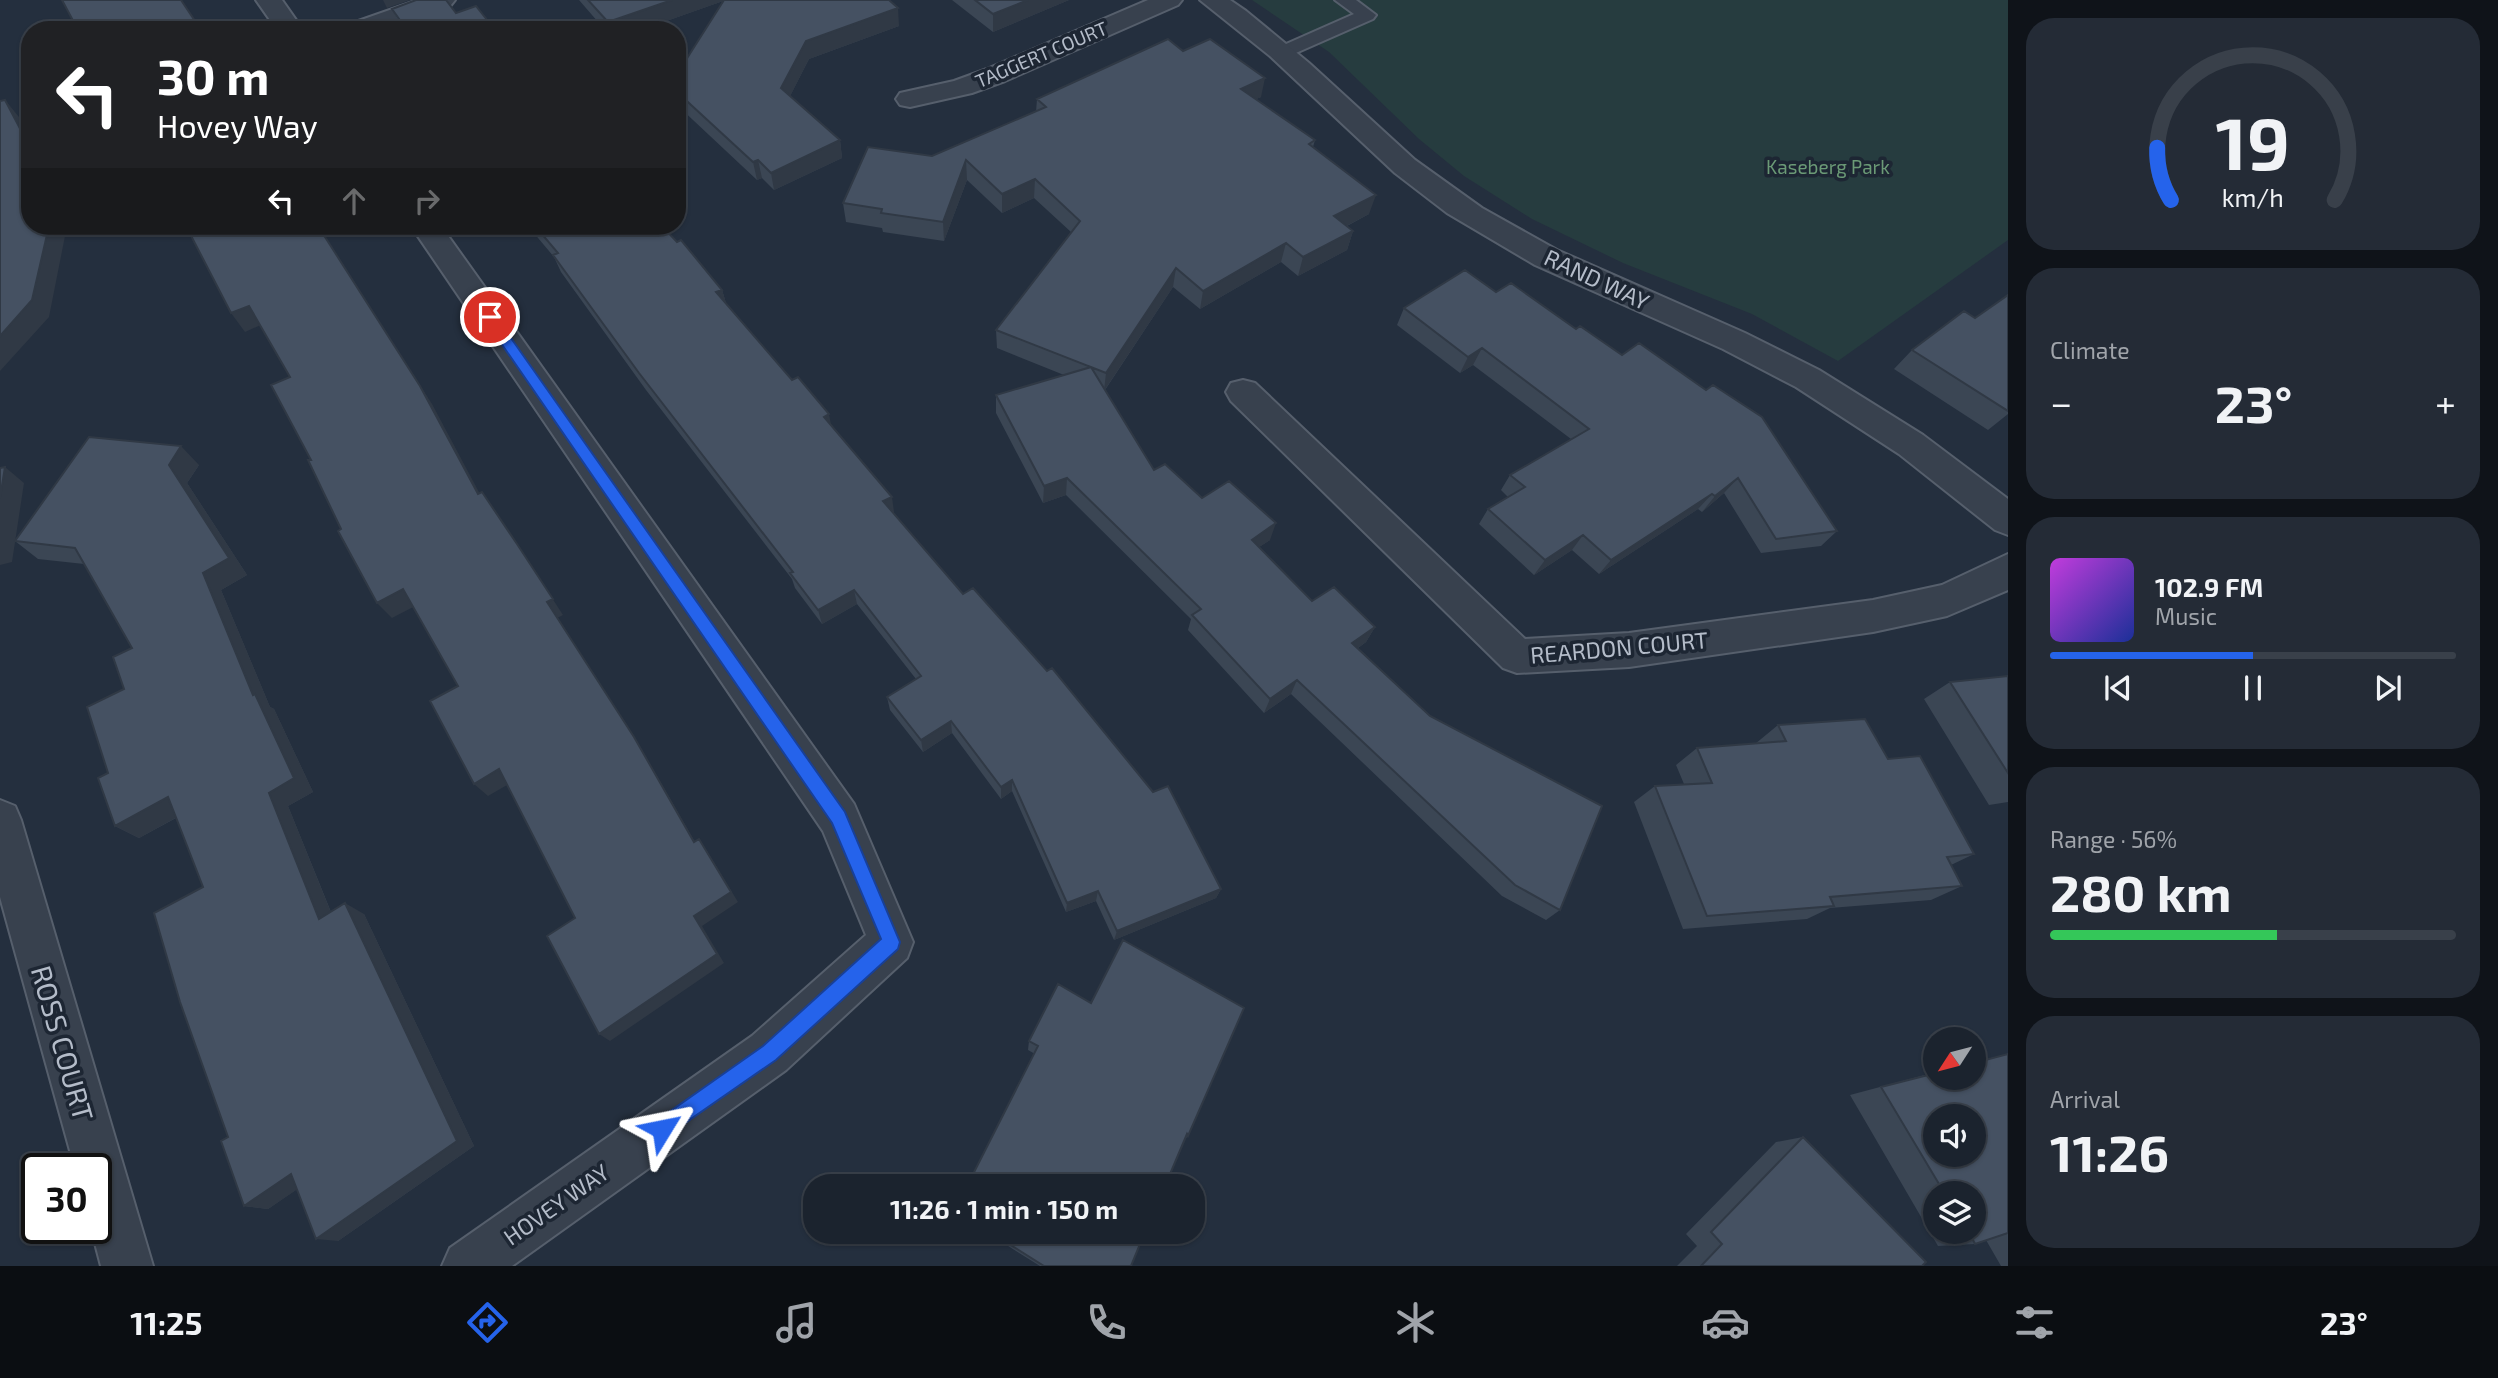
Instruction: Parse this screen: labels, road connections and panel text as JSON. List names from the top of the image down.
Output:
{
  "streets": {
    "street": [
      "TAGGERT COURT",
      "RAND WAY",
      "REARDON COURT",
      "ROSS COURT",
      "HOVEY WAY"
    ]
  },
  "parks": ["Kaseberg Park"],
  "north": "bottom left",
  "page": {
    "turn": ["30 m", "Hovey Way"],
    "tile": [
      "Climate",
      ["Range · 56%", "280 km"],
      ["Arrival", "11:26"]
    ],
    "heat": ["−", "23°", "+"],
    "song": ["102.9 FM", "Music"],
    "limit": "30",
    "trip": "11:26 · 1 min · 150 m",
    "tabs": ["11:25", "23°"],
    "gauge": ["19", "km/h"]
  }
}
